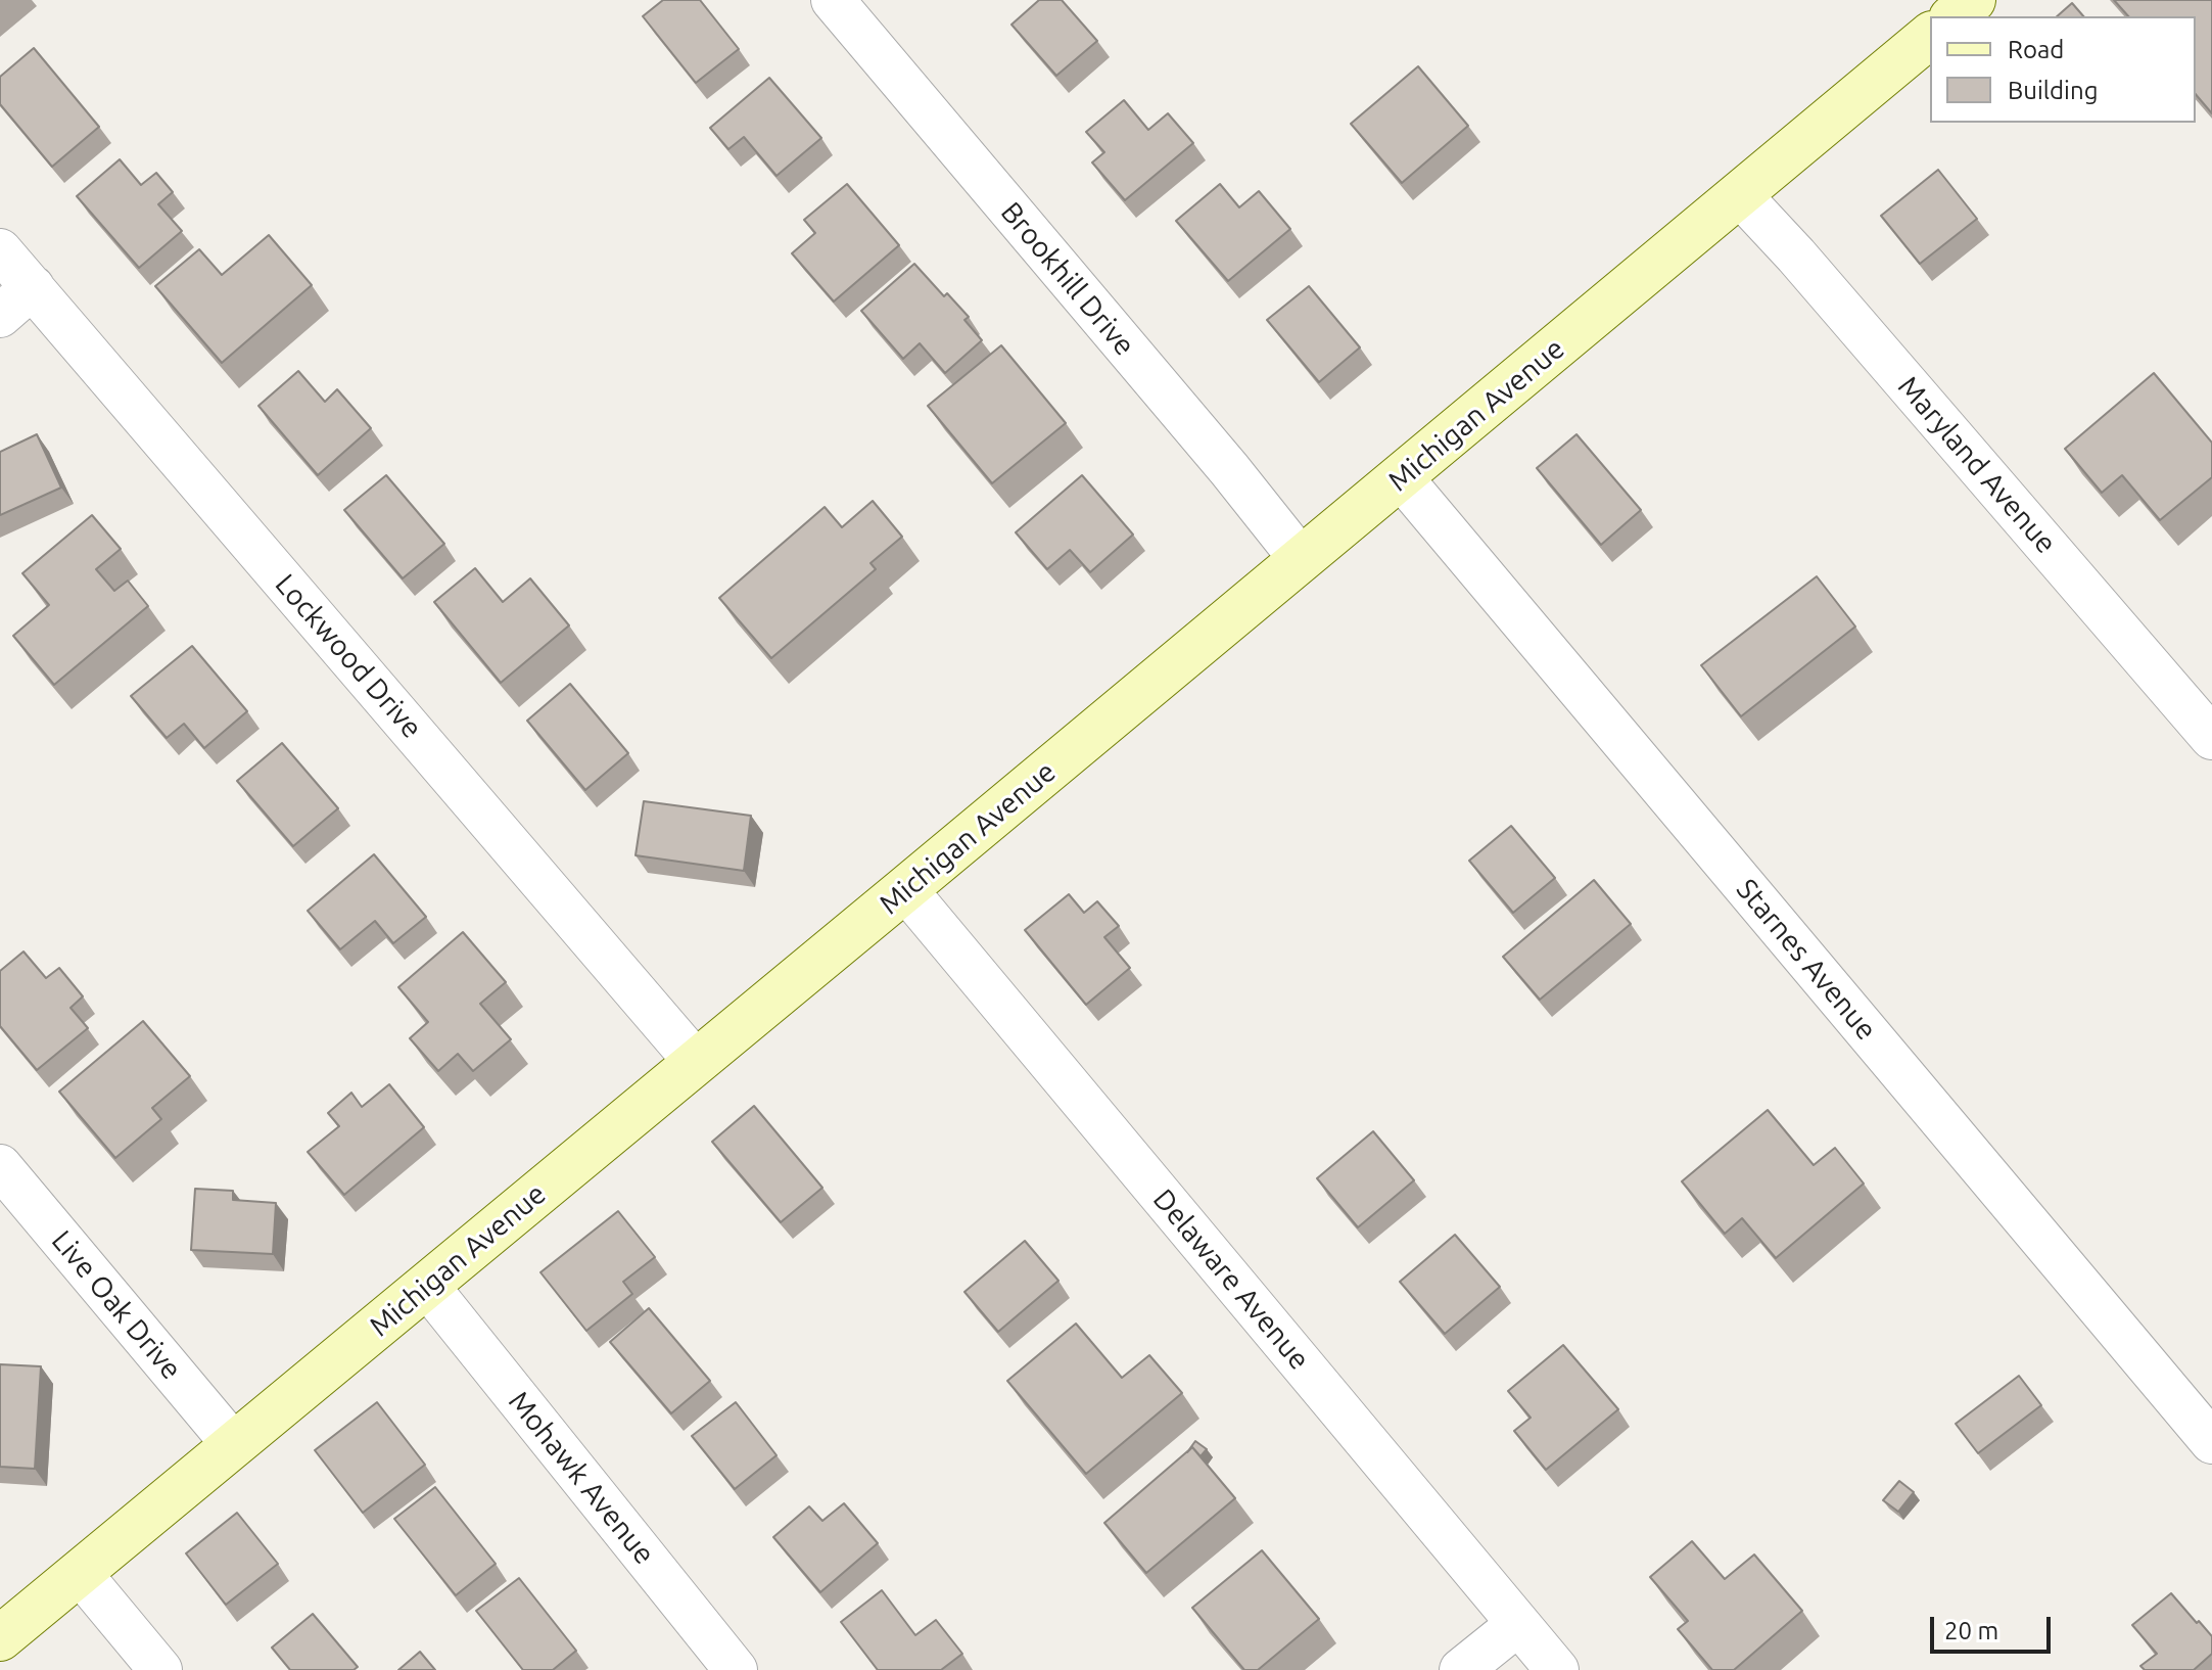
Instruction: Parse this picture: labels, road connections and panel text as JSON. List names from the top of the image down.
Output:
{
  "streets": {
    "street": [
      "Brookhill Drive",
      "Michigan Avenue",
      "Maryland Avenue",
      "Lockwood Drive",
      "Starnes Avenue",
      "Delaware Avenue",
      "Live Oak Drive",
      "Mohawk Avenue"
    ]
  },
  "crossings": [
    ["Brookhill Drive", "Michigan Avenue"],
    ["Michigan Avenue", "Maryland Avenue"],
    ["Michigan Avenue", "Lockwood Drive"],
    ["Michigan Avenue", "Starnes Avenue"],
    ["Michigan Avenue", "Delaware Avenue"],
    ["Michigan Avenue", "Live Oak Drive"],
    ["Michigan Avenue", "Mohawk Avenue"]
  ],
  "legend": ["Road", "Building"],
  "scale_bar": "20 m"
}
